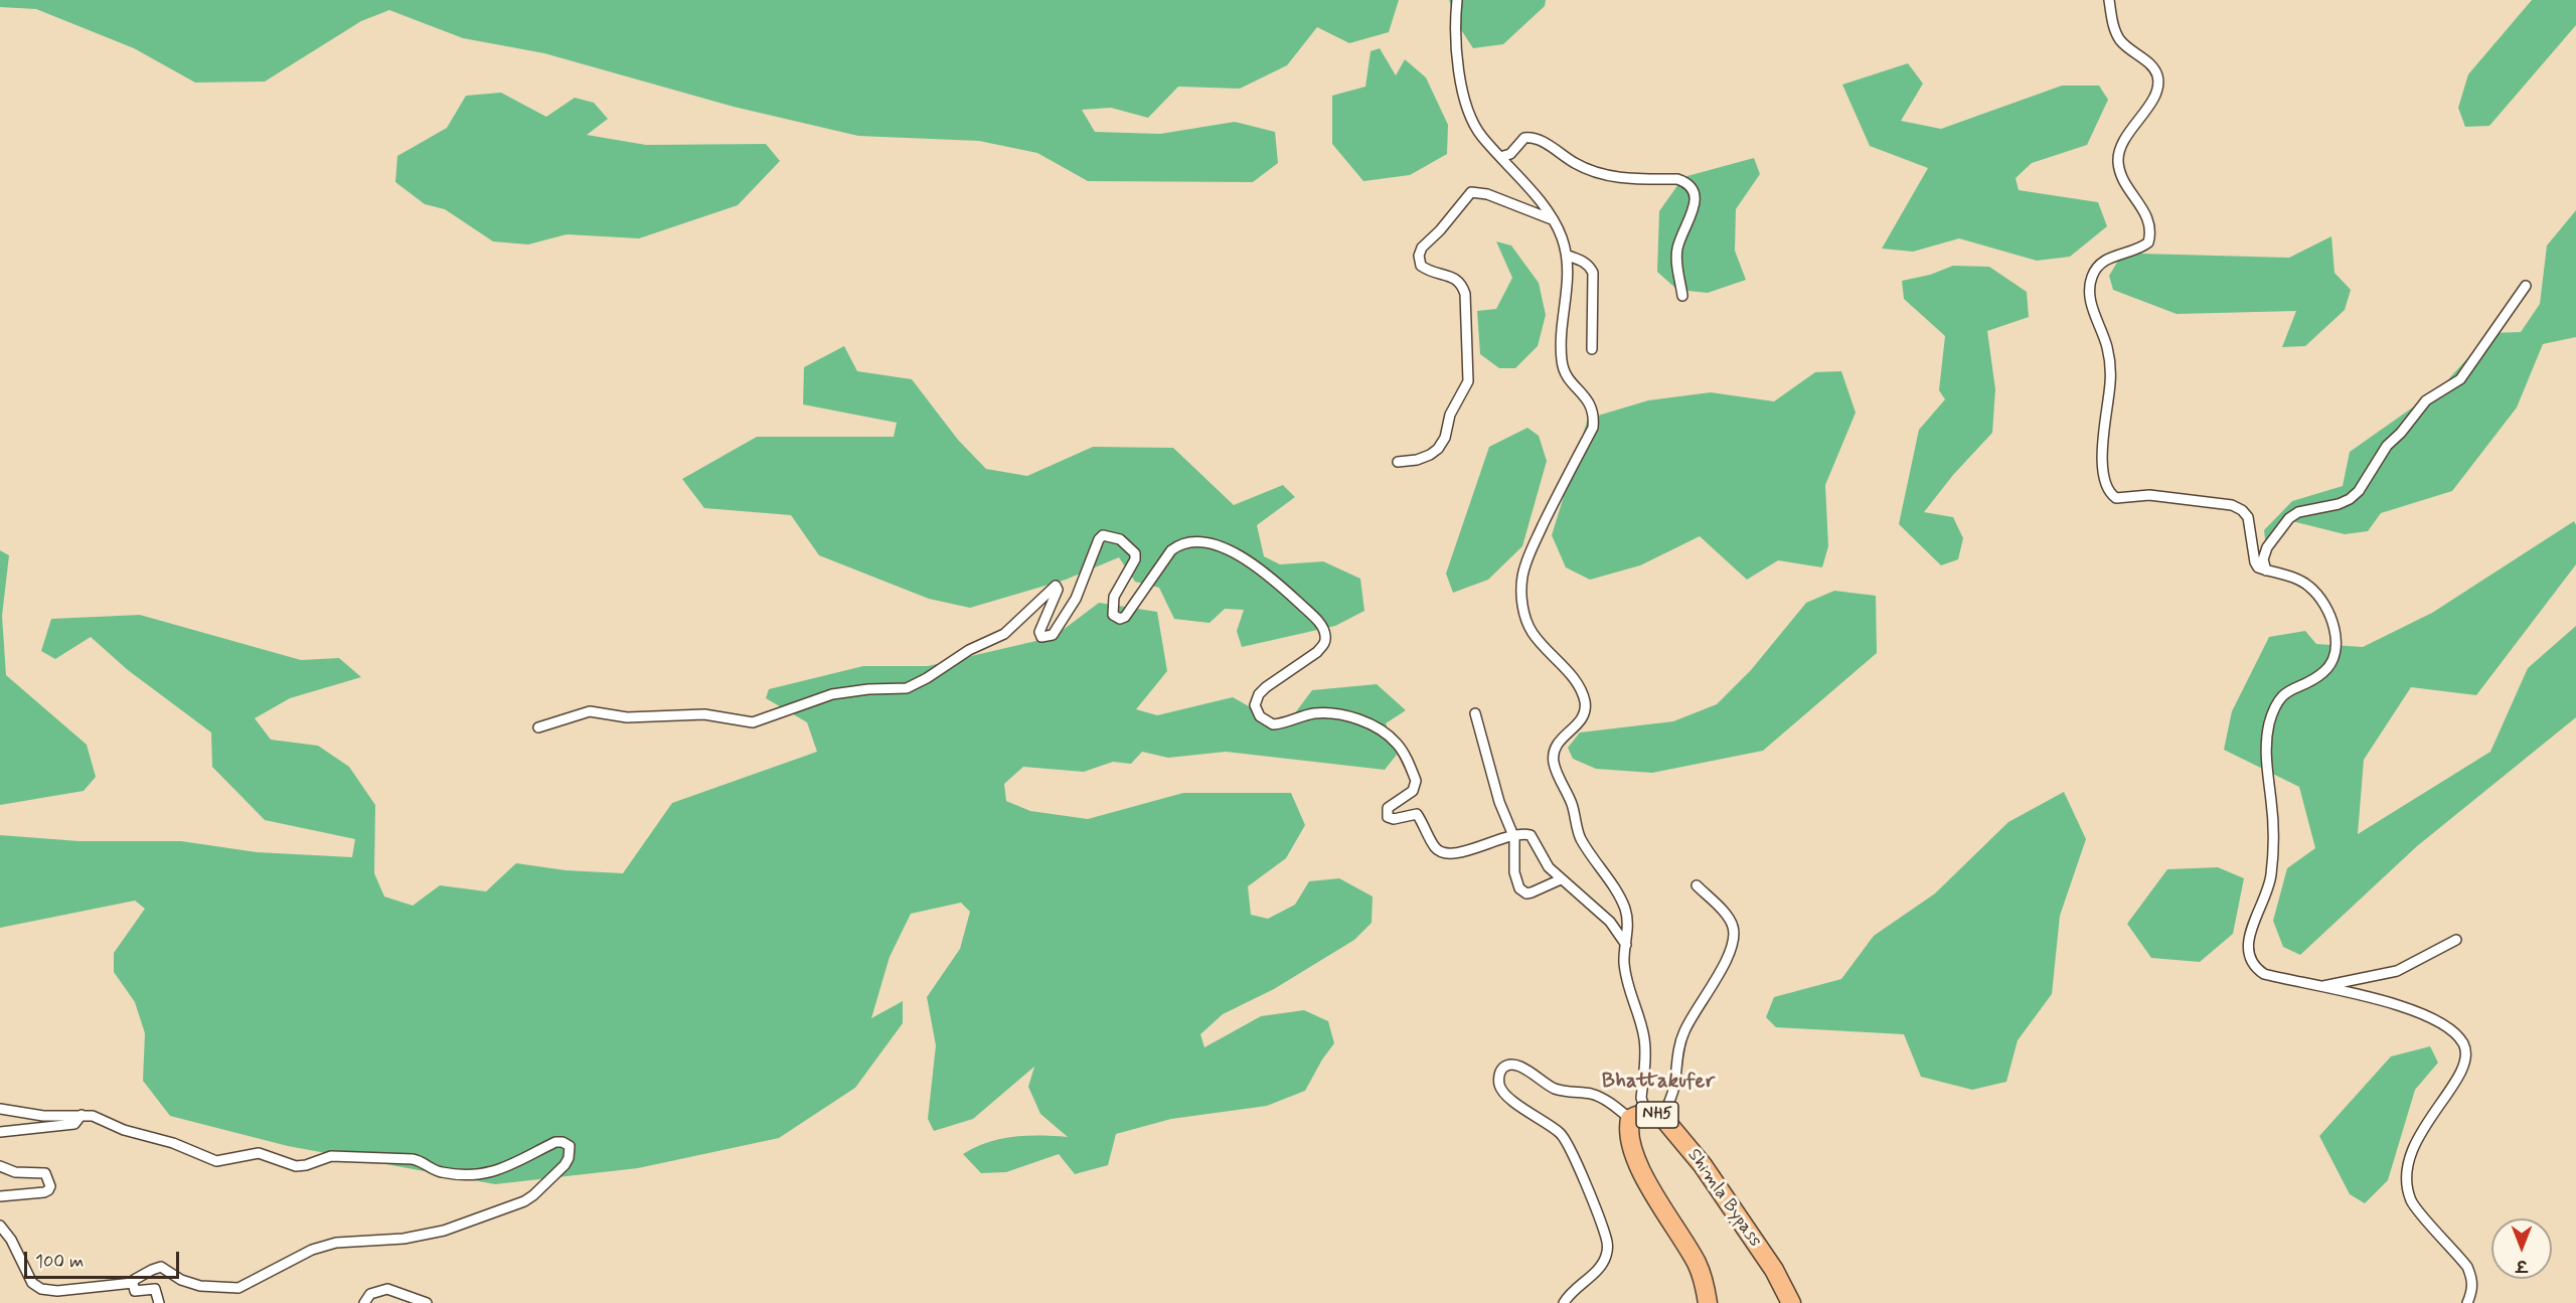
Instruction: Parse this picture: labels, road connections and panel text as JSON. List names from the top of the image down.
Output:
{
  "streets": {
    "highway": ["NH5", "Shimla Bypass"]
  },
  "crossings": [
    ["NH5", "Shimla Bypass"]
  ],
  "districts": ["Bhattakufer"],
  "scale_bar": "100 m",
  "north": "bottom"
}
